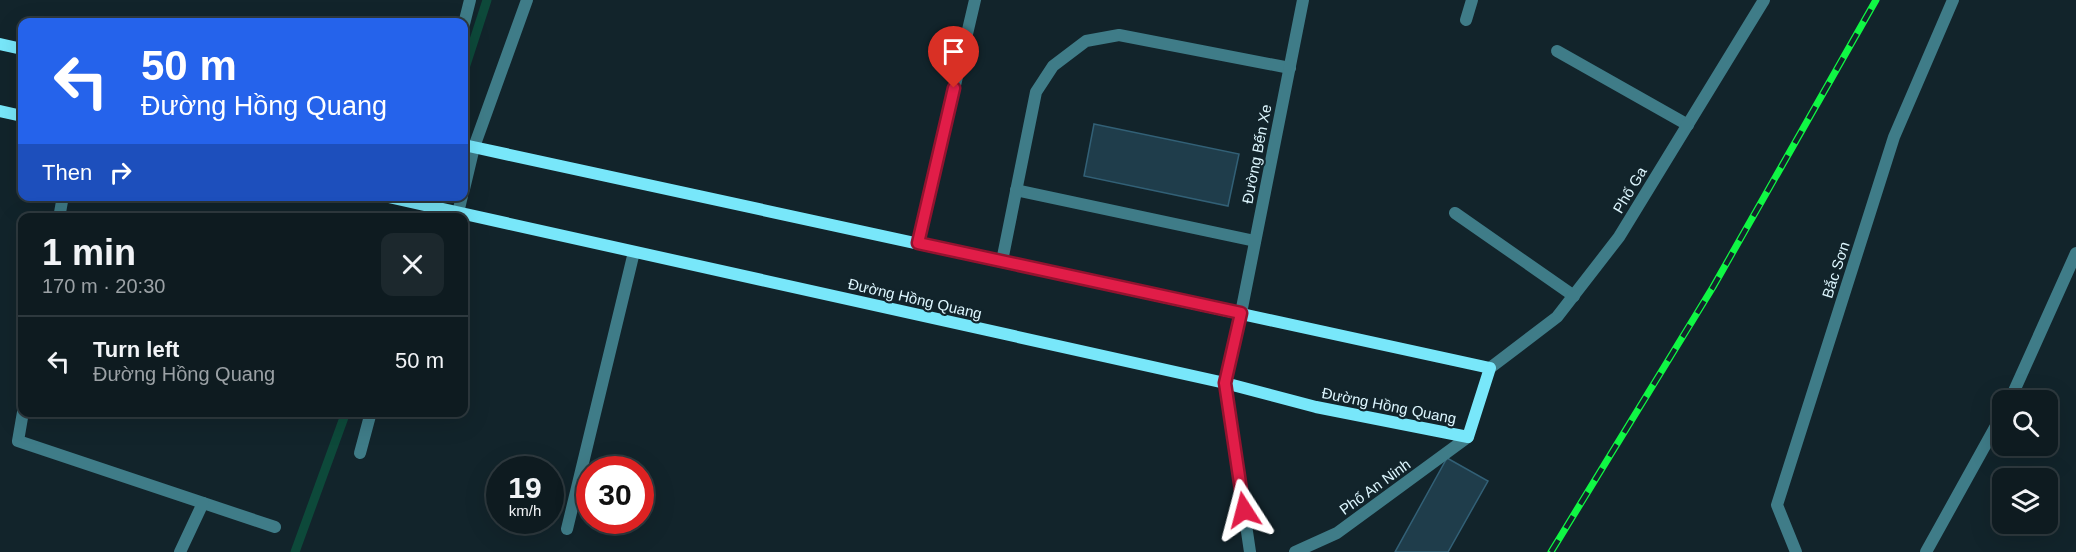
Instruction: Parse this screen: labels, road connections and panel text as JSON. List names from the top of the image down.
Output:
{
  "streets": {
    "street": [
      "Đường Bến Xe",
      "Phố Ga",
      "Bắc Sơn",
      "Đường Hồng Quang",
      "Phố An Ninh"
    ]
  },
  "crossings": [
    ["Đường Bến Xe", "Đường Hồng Quang"],
    ["Phố Ga", "Đường Hồng Quang"],
    ["Đường Hồng Quang", "Phố An Ninh"]
  ],
  "page": {
    "turn": ["50 m", "Đường Hồng Quang"],
    "then": "Then",
    "heading": ["1 min", "170 m · 20:30"],
    "list": [
      {
        "name": "Turn left",
        "note": "Đường Hồng Quang",
        "value": "50 m"
      }
    ],
    "speed": "19 km/h",
    "limit": "30"
  }
}
